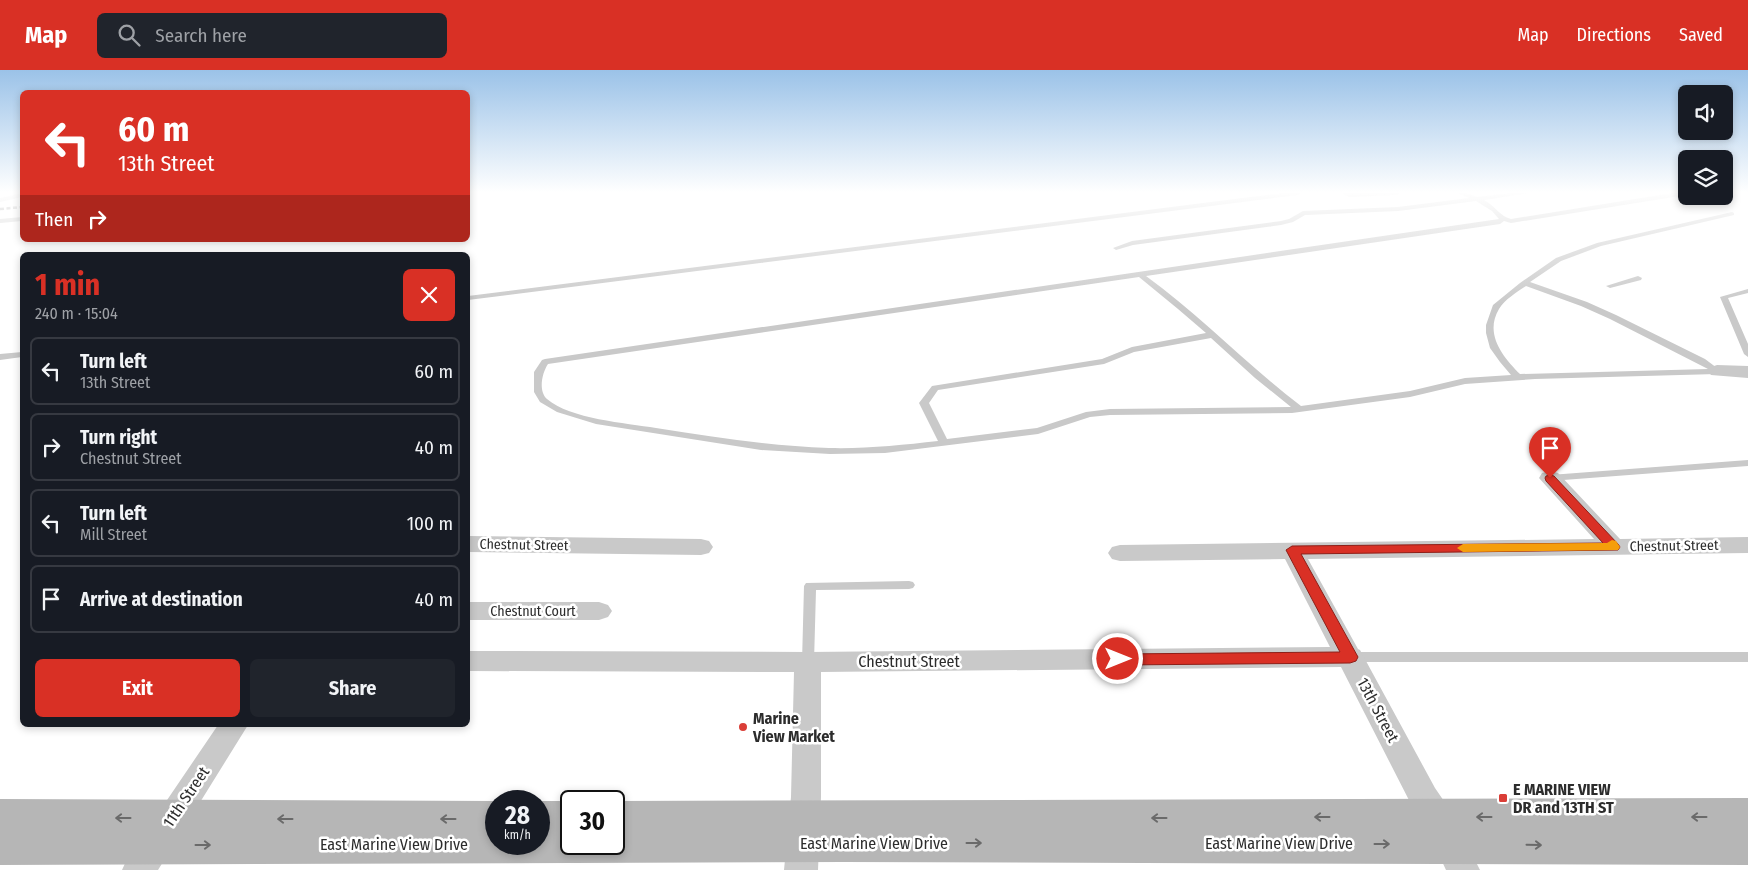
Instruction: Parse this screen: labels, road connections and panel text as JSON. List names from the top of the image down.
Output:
{
  "streets": {
    "main road": ["East Marine View Drive"],
    "street": [
      "Chestnut Street",
      "Chestnut Court",
      "13th Street",
      "11th Street"
    ]
  },
  "crossings": [
    ["Chestnut Street", "13th Street"],
    ["13th Street", "East Marine View Drive"],
    ["11th Street", "East Marine View Drive"]
  ],
  "places": {
    "other": ["Marine View Market"],
    "transit": ["E MARINE VIEW DR and 13TH ST"]
  },
  "page": {
    "header": "Map",
    "search": "Search here",
    "nav": ["Map", "Directions", "Saved"],
    "turn": ["60 m", "13th Street"],
    "then": "Then",
    "heading": ["1 min", "240 m · 15:04"],
    "list": [
      {
        "name": "Turn left",
        "note": "13th Street",
        "value": "60 m"
      },
      {
        "name": "Turn right",
        "note": "Chestnut Street",
        "value": "40 m"
      },
      {
        "name": "Turn left",
        "note": "Mill Street",
        "value": "100 m"
      },
      {
        "name": "Arrive at destination",
        "value": "40 m"
      }
    ],
    "buttons": ["Exit", "Share"],
    "speed": "28 km/h",
    "limit": "30"
  }
}
